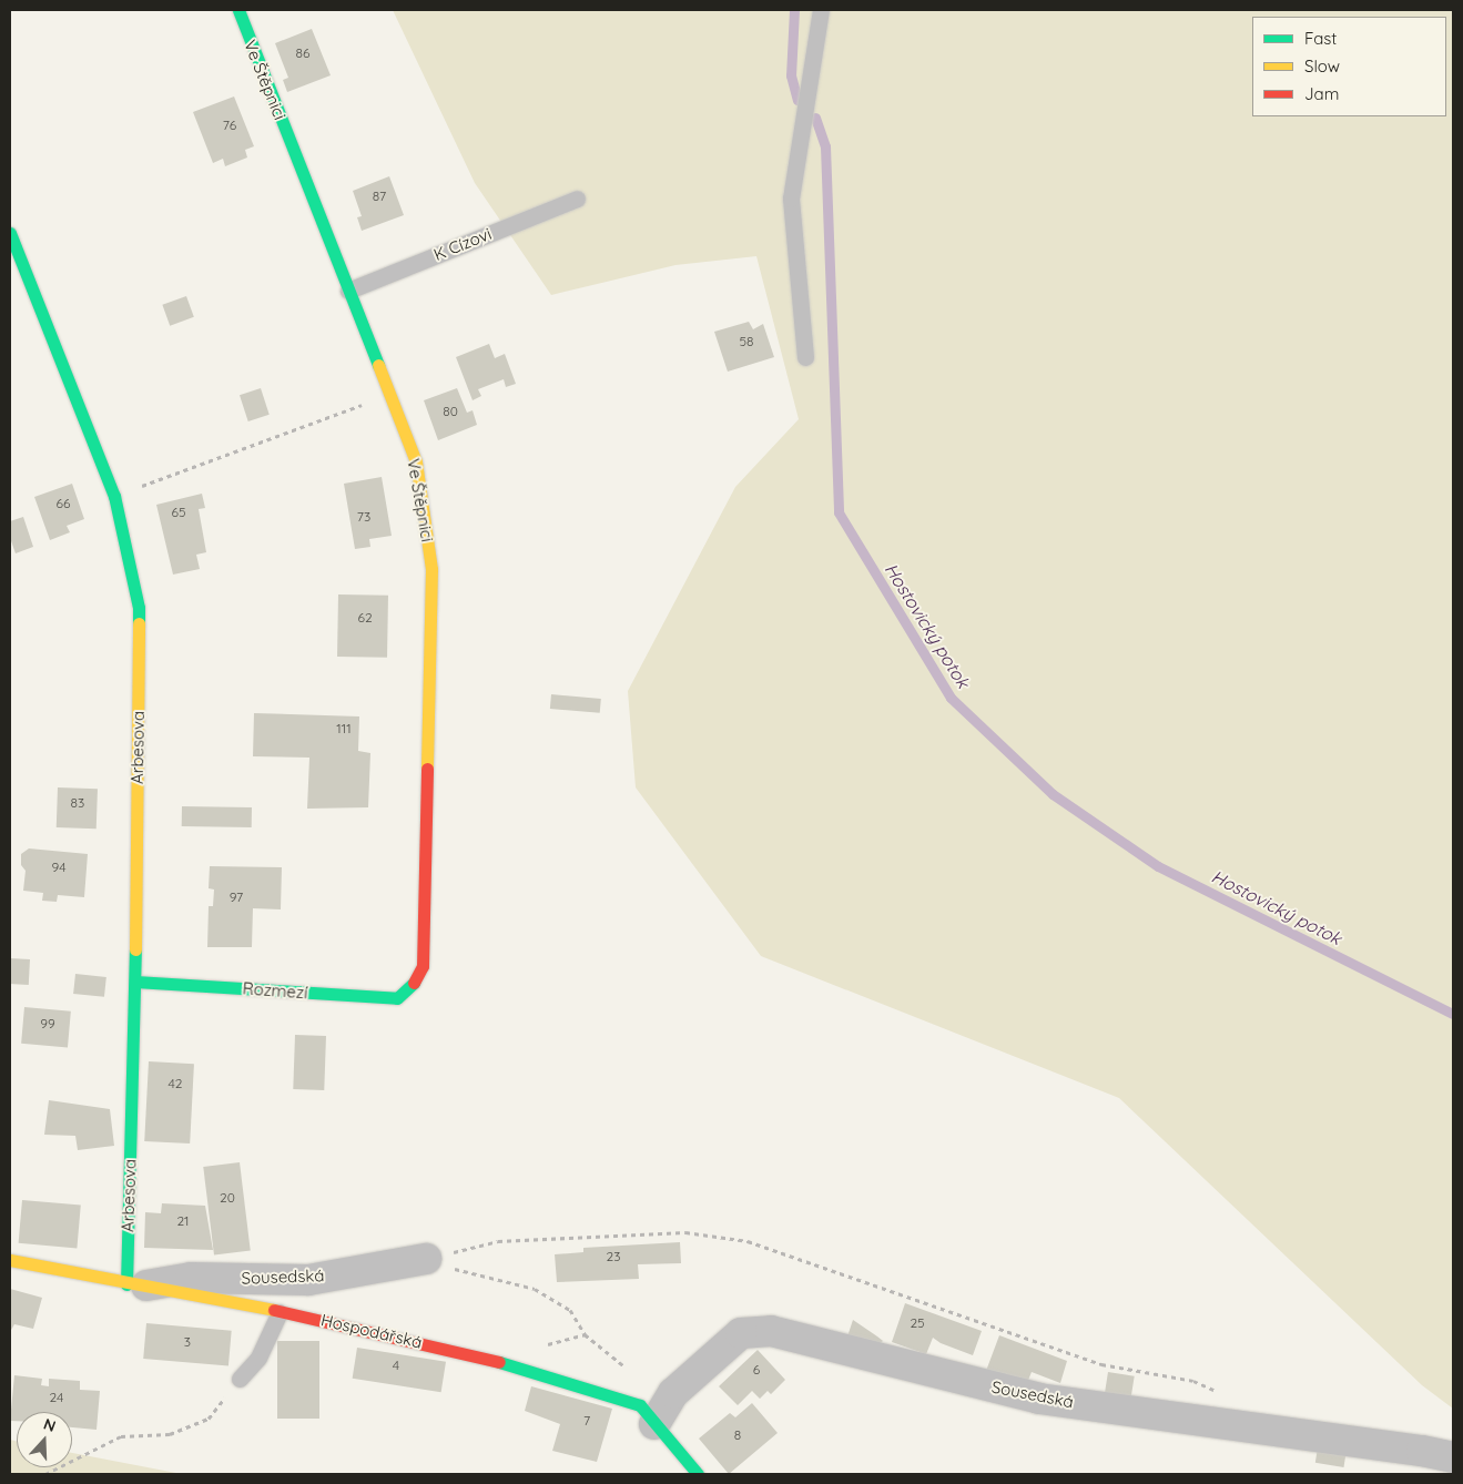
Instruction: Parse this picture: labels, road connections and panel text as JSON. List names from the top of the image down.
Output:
{
  "streets": {
    "street": [
      "Ve Štěpnici",
      "Arbesova",
      "Rozmezí",
      "Sousedská",
      "Hospodářská"
    ],
    "lane": ["K Cízovi"]
  },
  "crossings": [
    ["Ve Štěpnici", "K Cízovi"],
    ["Ve Štěpnici", "Rozmezí"],
    ["Arbesova", "Rozmezí"],
    ["Arbesova", "Sousedská"],
    ["Arbesova", "Hospodářská"],
    ["Sousedská", "Hospodářská"]
  ],
  "water": ["Hostovický potok"],
  "house_numbers": [
    "86",
    "76",
    "87",
    "58",
    "80",
    "66",
    "65",
    "73",
    "62",
    "111",
    "83",
    "94",
    "97",
    "99",
    "42",
    "20",
    "21",
    "23",
    "25",
    "3",
    "4",
    "6",
    "24",
    "7",
    "8"
  ],
  "legend": ["Fast", "Slow", "Jam"],
  "north": "top"
}
